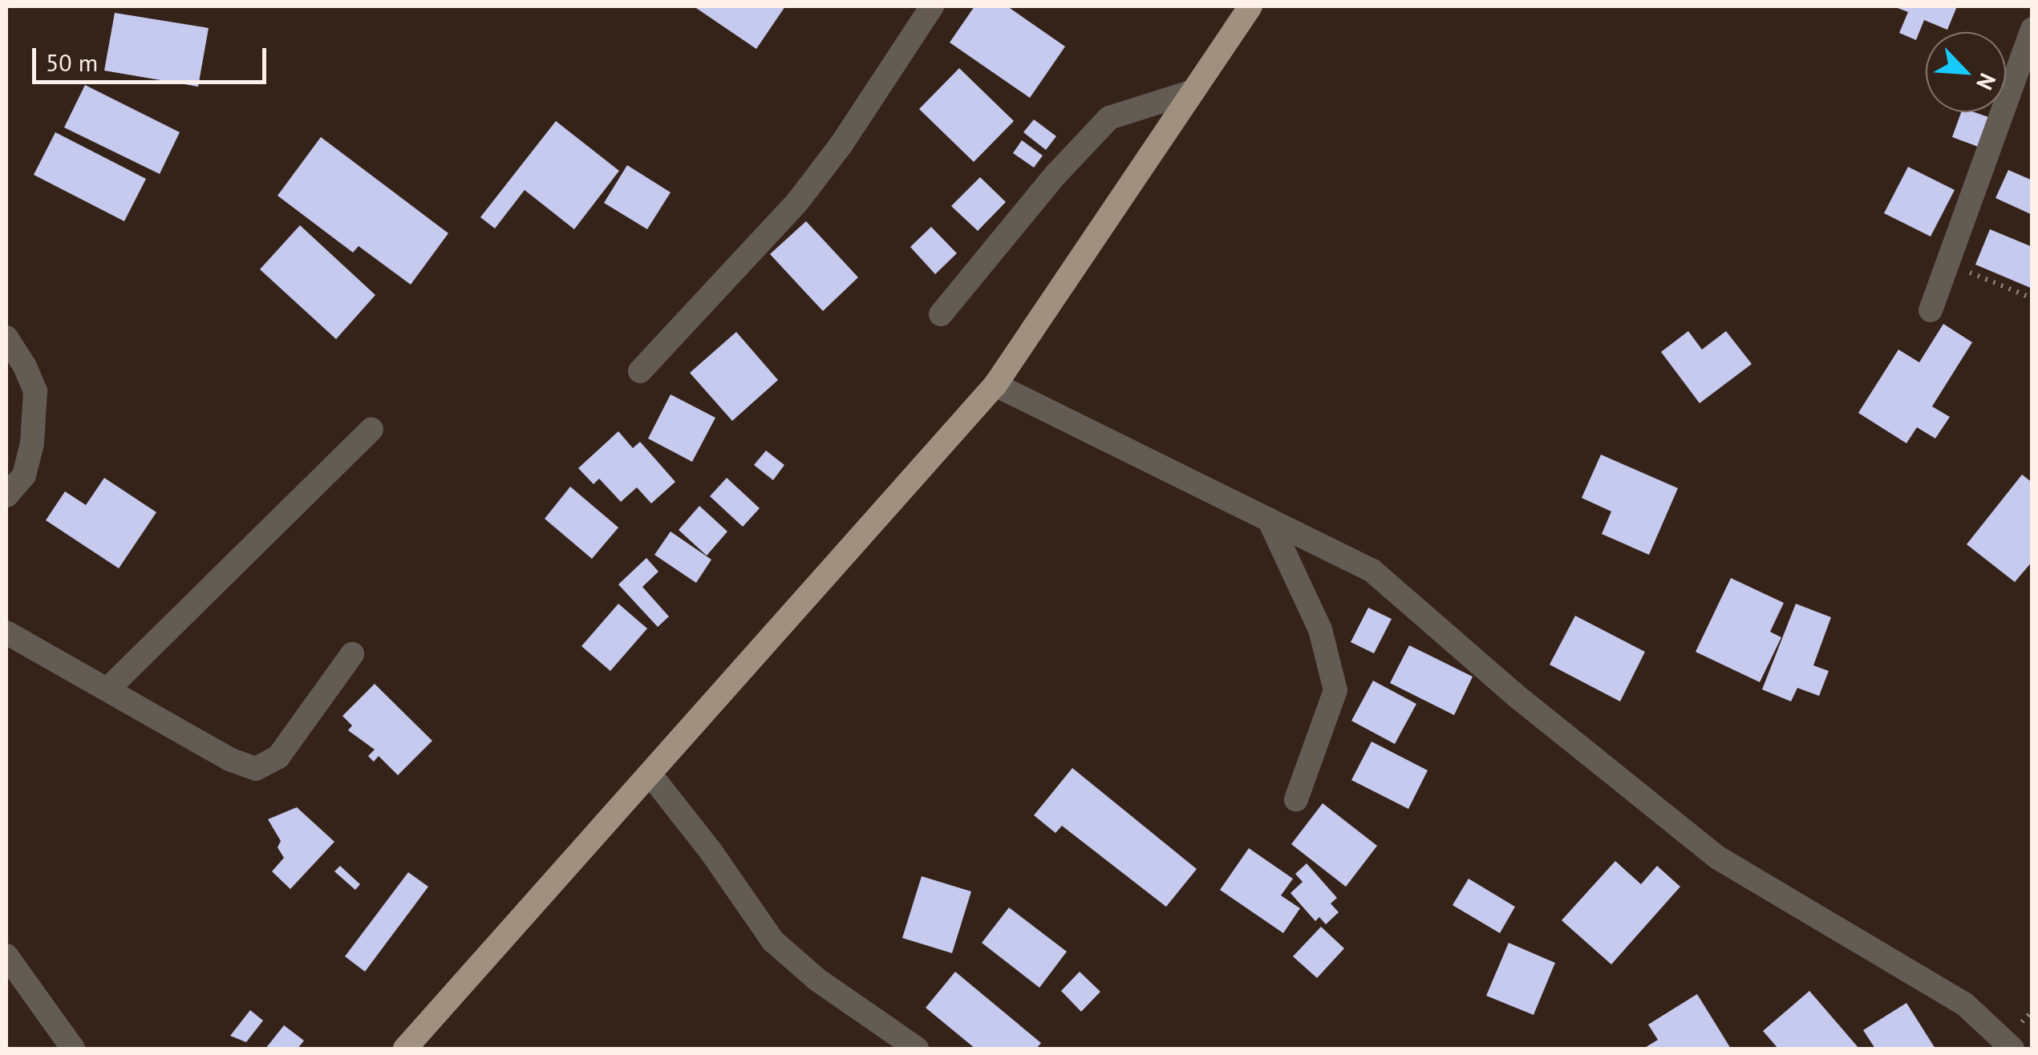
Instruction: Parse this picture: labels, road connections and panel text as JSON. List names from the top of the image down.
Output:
{
  "scale_bar": "50 m",
  "north": "bottom right"
}
